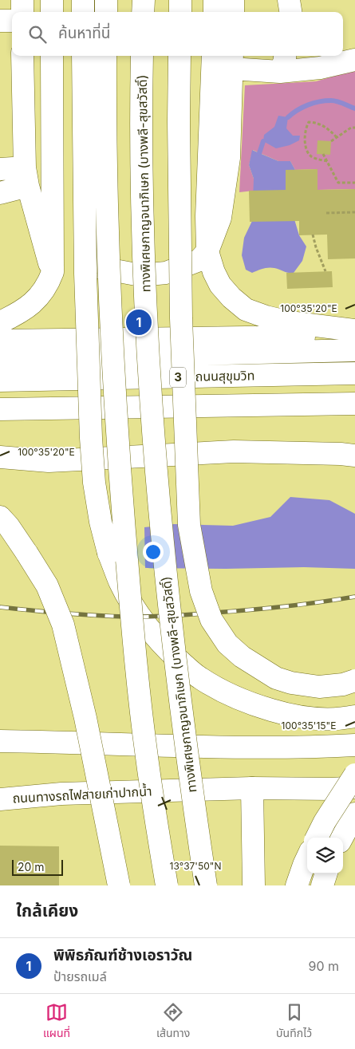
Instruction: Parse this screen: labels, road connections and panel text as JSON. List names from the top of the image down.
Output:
{
  "streets": {
    "main road": [
      "ทางพิเศษกาญจนาภิเษก (บางพลี-สุขสวัสดิ์)",
      "ถนนสุขุมวิท",
      "3",
      "ถนนทางรถไฟสายเก่าปากน้ำ"
    ]
  },
  "scale_bar": "20 m",
  "page": {
    "search": "ค้นหาที่นี่",
    "pins": "1",
    "scale": "20 m",
    "heading": "ใกล้เคียง",
    "list": [
      {
        "mark": "1",
        "name": "พิพิธภัณฑ์ช้างเอราวัณ",
        "note": "ป้ายรถเมล์",
        "value": "90 m"
      }
    ],
    "nav": ["แผนที่", "เส้นทาง", "บันทึกไว้"]
  },
  "coordinates": ["100°35'20\"E", "100°35'15\"E", "13°37'50\"N"]
}
